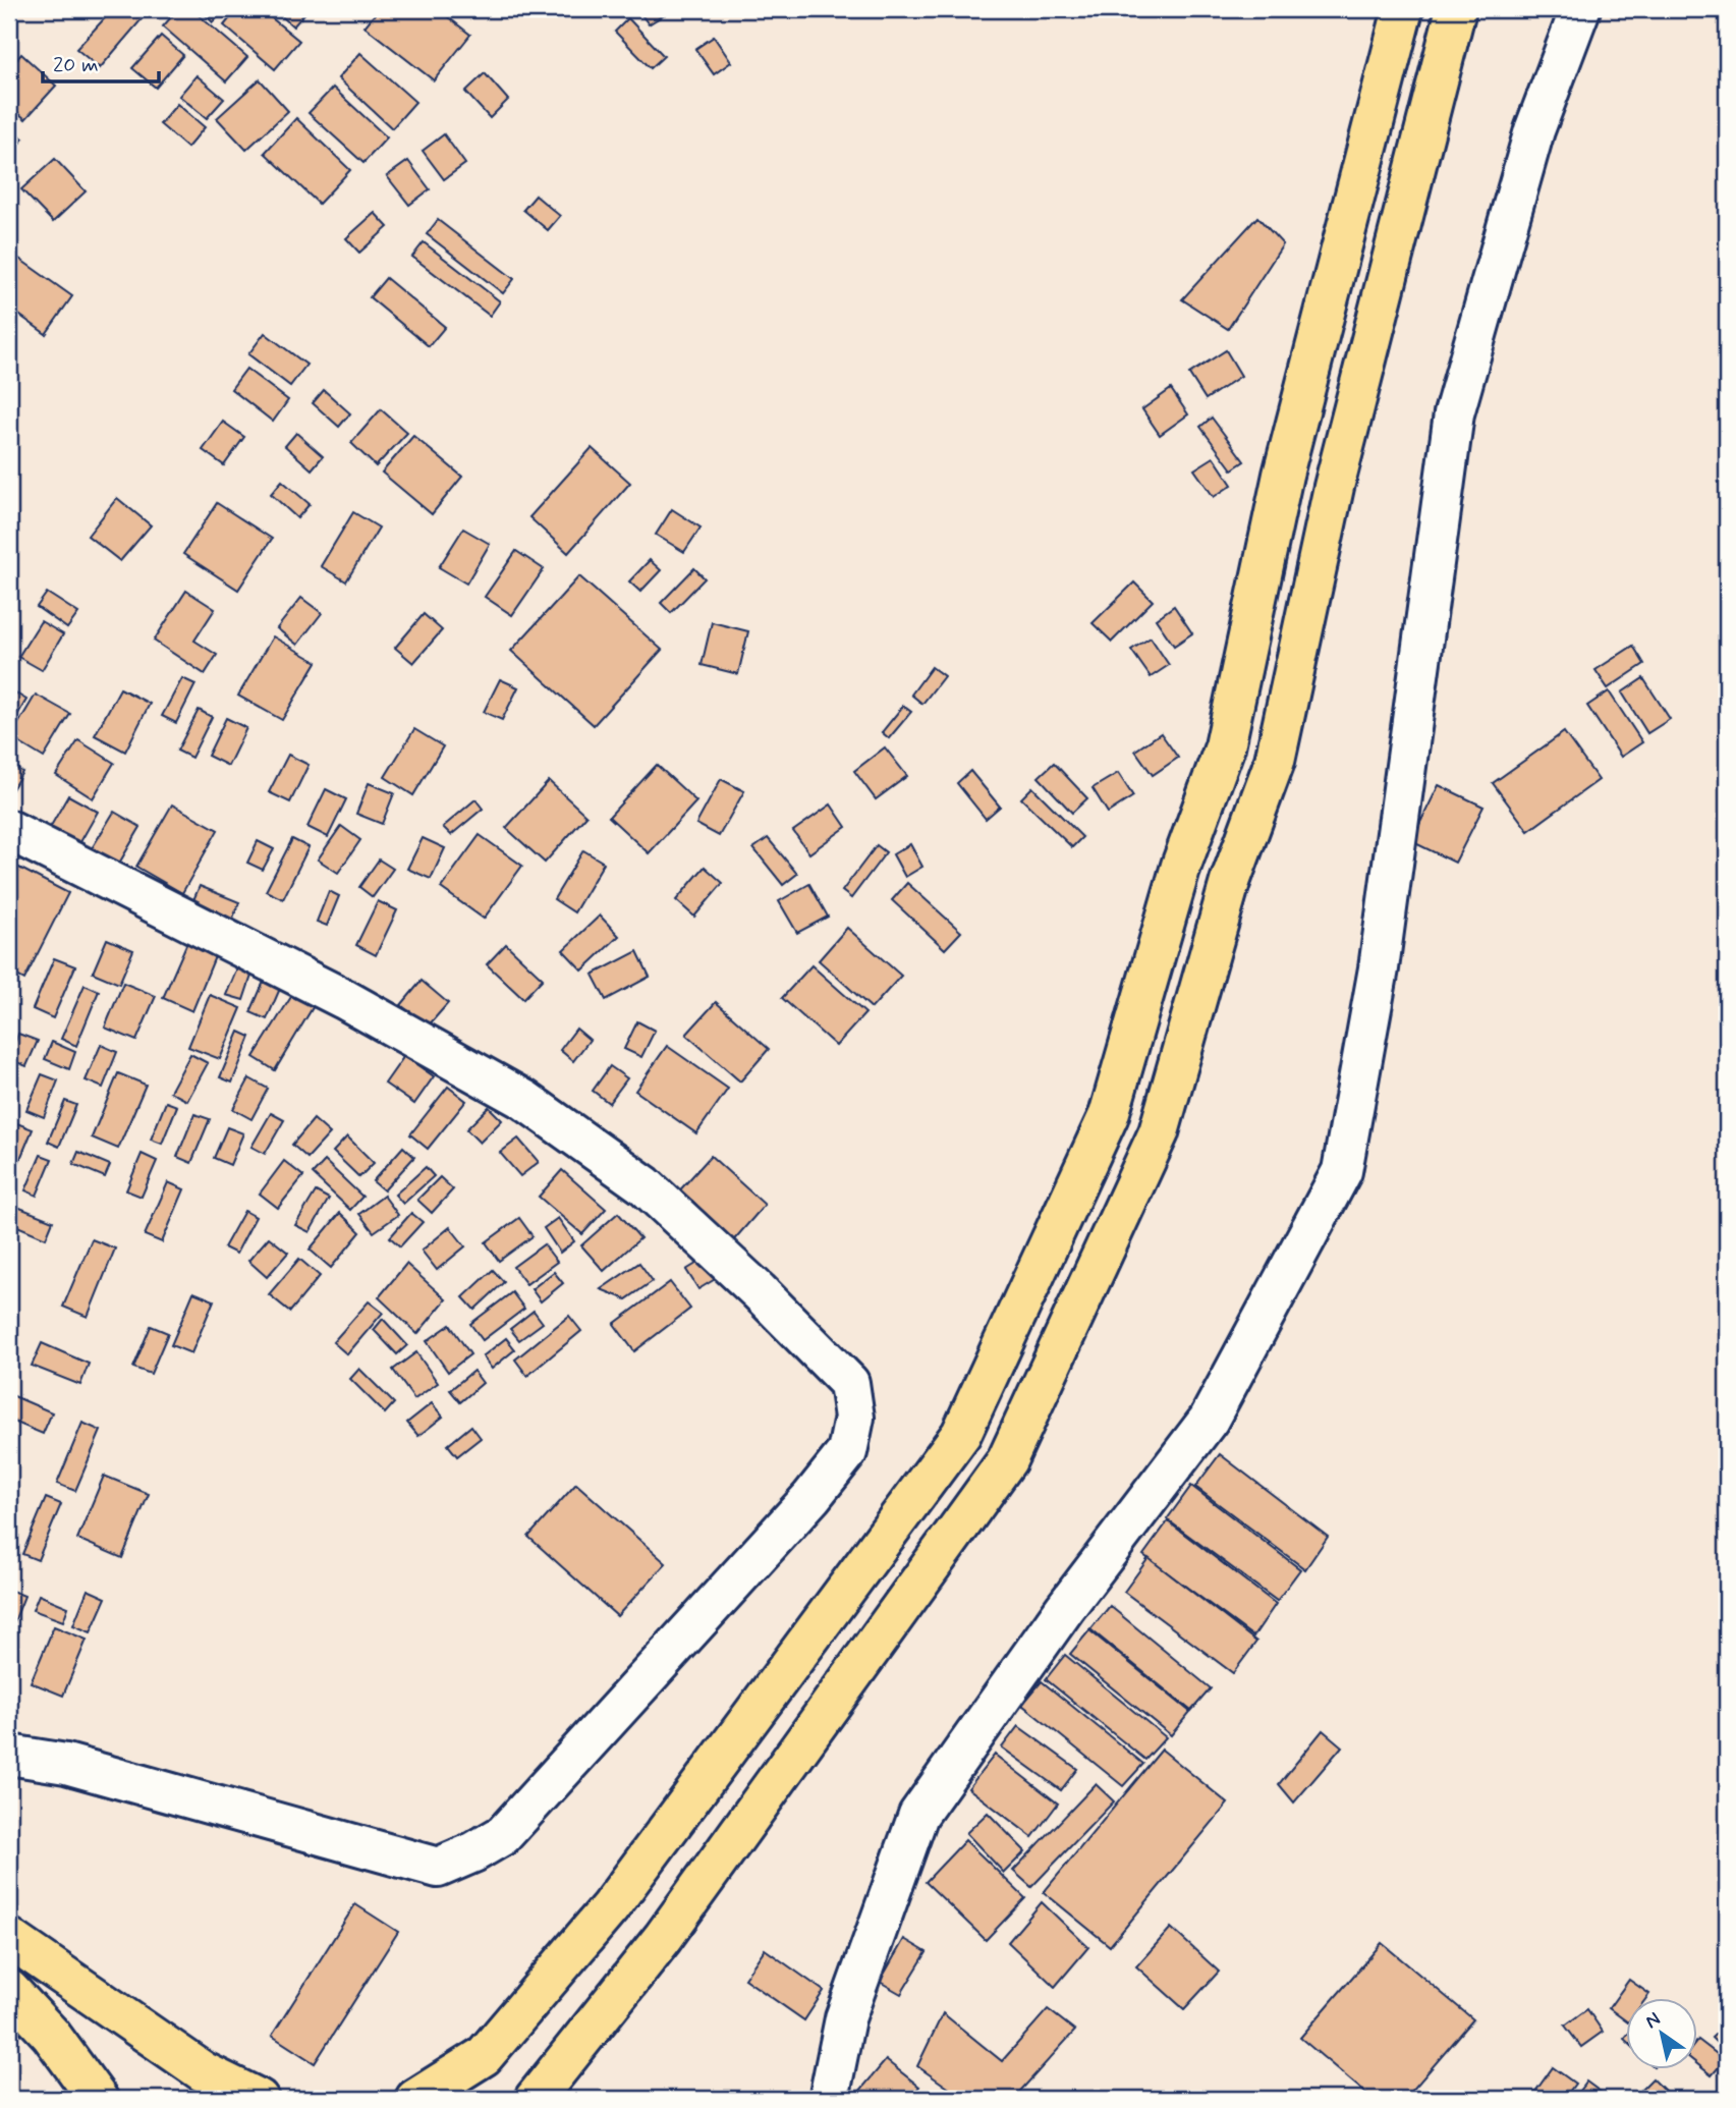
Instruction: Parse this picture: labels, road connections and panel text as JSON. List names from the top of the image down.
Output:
{
  "scale_bar": "20 m",
  "north": "top left"
}
